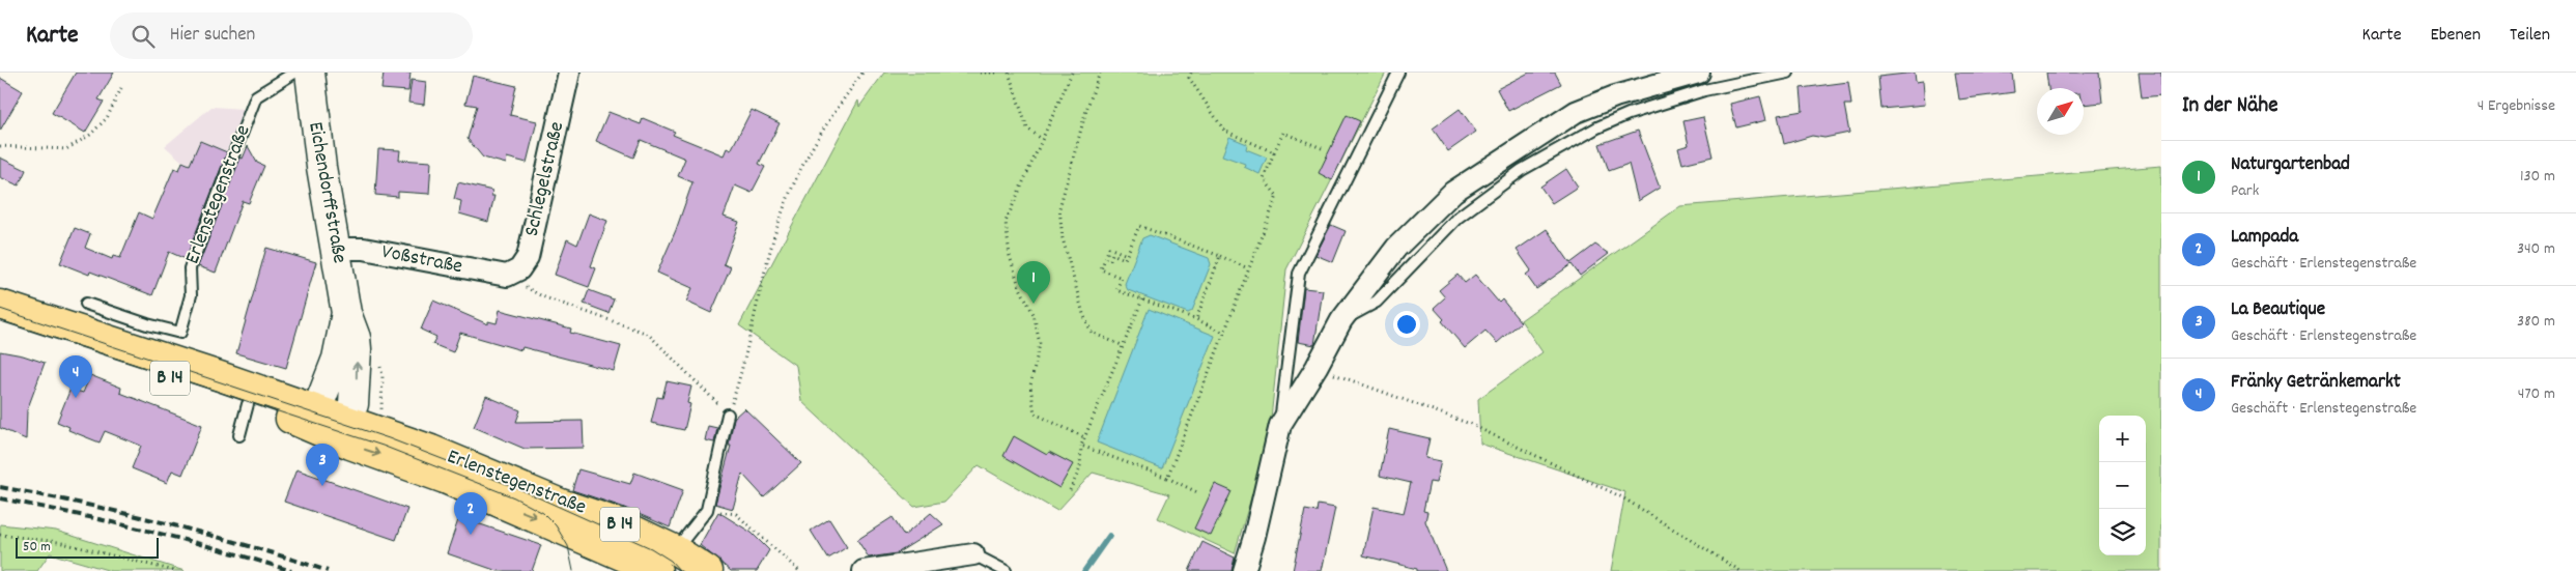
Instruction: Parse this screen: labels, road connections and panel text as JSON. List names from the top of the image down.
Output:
{
  "streets": {
    "main road": ["Erlenstegenstraße", "B 14"],
    "street": ["Schlegelstraße", "Eichendorffstraße", "Voßstraße"]
  },
  "crossings": [
    ["Schlegelstraße", "Voßstraße"],
    ["Eichendorffstraße", "Erlenstegenstraße"],
    ["Eichendorffstraße", "Voßstraße"]
  ],
  "scale_bar": "50 m",
  "north": "top right",
  "page": {
    "header": "Karte",
    "search": "Hier suchen",
    "nav": ["Karte", "Ebenen", "Teilen"],
    "heading": ["In der Nähe", "4 Ergebnisse"],
    "list": [
      {
        "mark": "1",
        "name": "Naturgartenbad",
        "note": "Park",
        "value": "130 m"
      },
      {
        "mark": "2",
        "name": "Lampada",
        "note": "Geschäft · Erlenstegenstraße",
        "value": "340 m"
      },
      {
        "mark": "3",
        "name": "La Beautique",
        "note": "Geschäft · Erlenstegenstraße",
        "value": "380 m"
      },
      {
        "mark": "4",
        "name": "Fränky Getränkemarkt",
        "note": "Geschäft · Erlenstegenstraße",
        "value": "470 m"
      }
    ],
    "pins": [
      "1",
      "4",
      "3",
      "2"
    ],
    "map_buttons": ["+", "−"],
    "scale": "50 m"
  }
}
